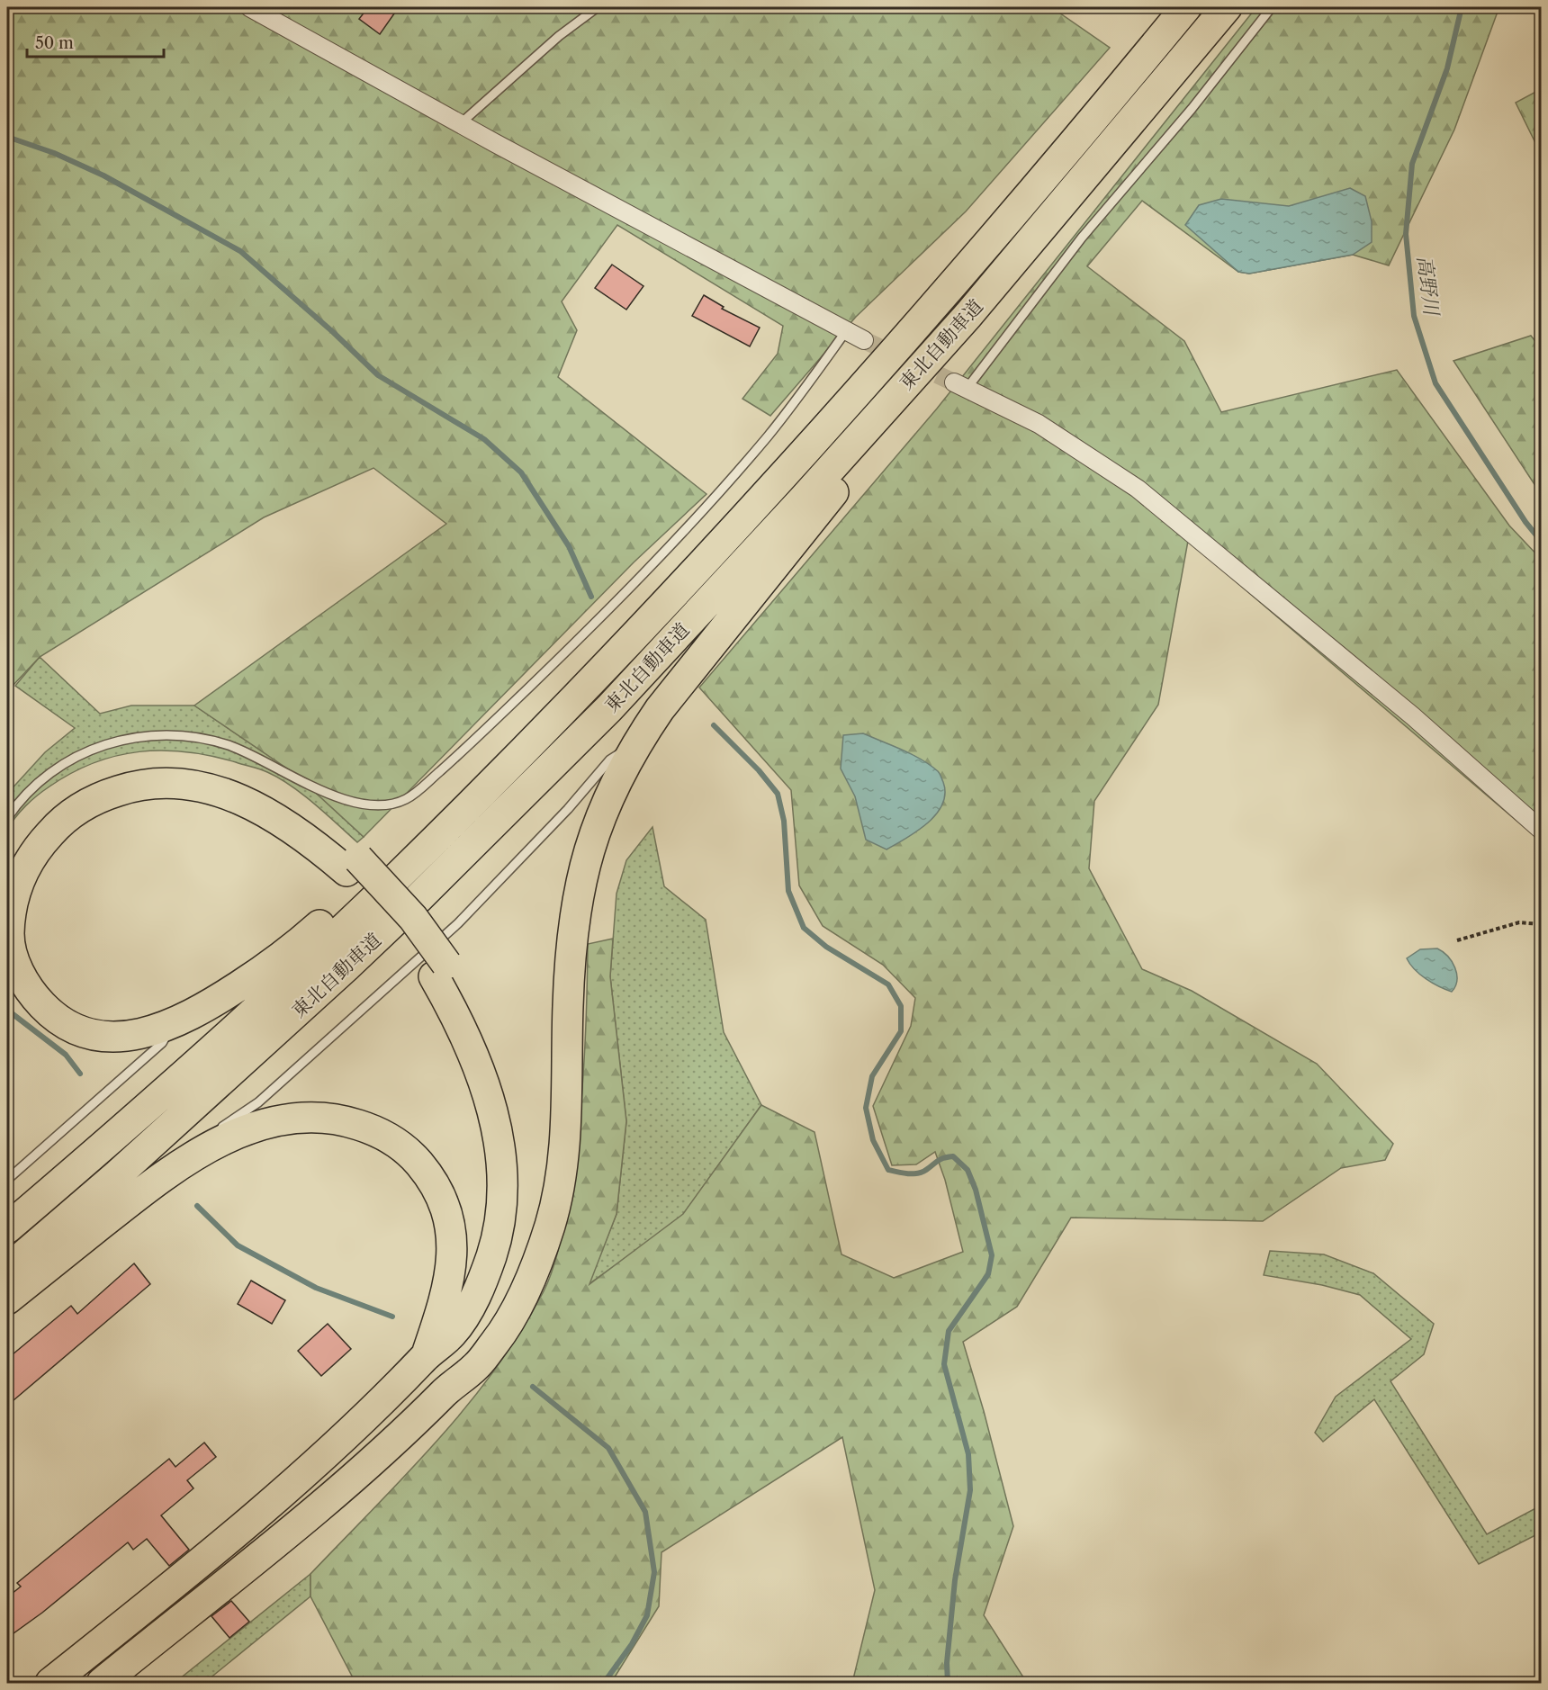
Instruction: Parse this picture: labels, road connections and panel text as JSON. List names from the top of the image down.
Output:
{
  "streets": {
    "highway": ["東北自動車道"]
  },
  "water": ["高野川"],
  "scale_bar": "50 m"
}
